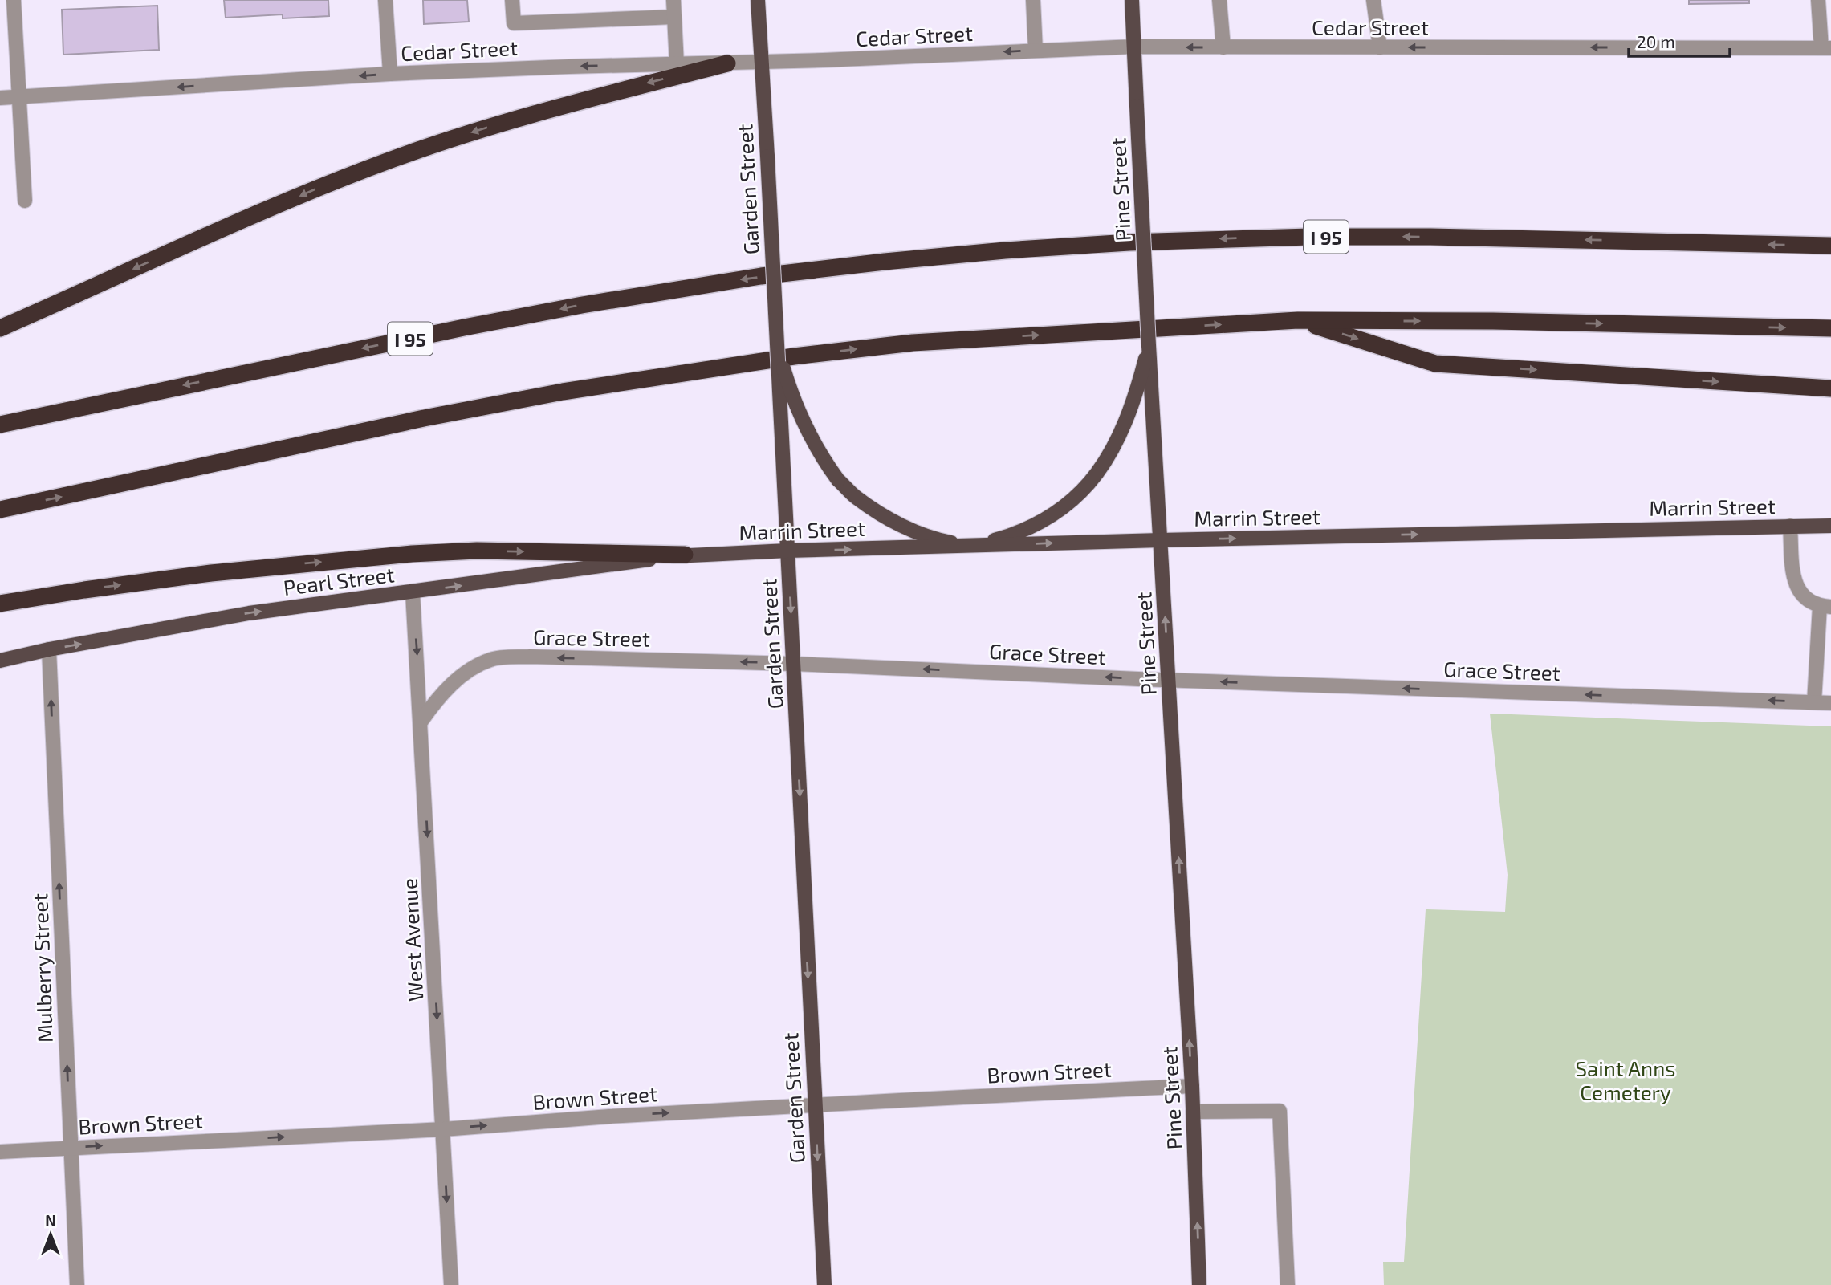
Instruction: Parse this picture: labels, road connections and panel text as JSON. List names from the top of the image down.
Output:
{
  "streets": {
    "highway": ["I 95"],
    "main road": [
      "Garden Street",
      "Pine Street",
      "Marrin Street",
      "Pearl Street"
    ],
    "street": [
      "Cedar Street",
      "Grace Street",
      "West Avenue",
      "Mulberry Street",
      "Brown Street"
    ]
  },
  "crossings": [
    ["Cedar Street", "Garden Street"],
    ["Cedar Street", "Pine Street"],
    ["Garden Street", "Marrin Street"],
    ["Garden Street", "Grace Street"],
    ["Garden Street", "Brown Street"],
    ["Pine Street", "Marrin Street"],
    ["Pine Street", "Grace Street"],
    ["Pine Street", "Brown Street"],
    ["Marrin Street", "Pearl Street"],
    ["Pearl Street", "West Avenue"],
    ["Pearl Street", "Mulberry Street"],
    ["Grace Street", "West Avenue"],
    ["West Avenue", "Brown Street"],
    ["Mulberry Street", "Brown Street"]
  ],
  "one_way": [
    "Cedar Street",
    "Garden Street",
    "Pine Street",
    "Marrin Street",
    "Pearl Street",
    "Grace Street",
    "West Avenue",
    "Mulberry Street",
    "Brown Street"
  ],
  "parks": ["Saint Anns Cemetery"],
  "scale_bar": "20 m",
  "north": "top"
}
